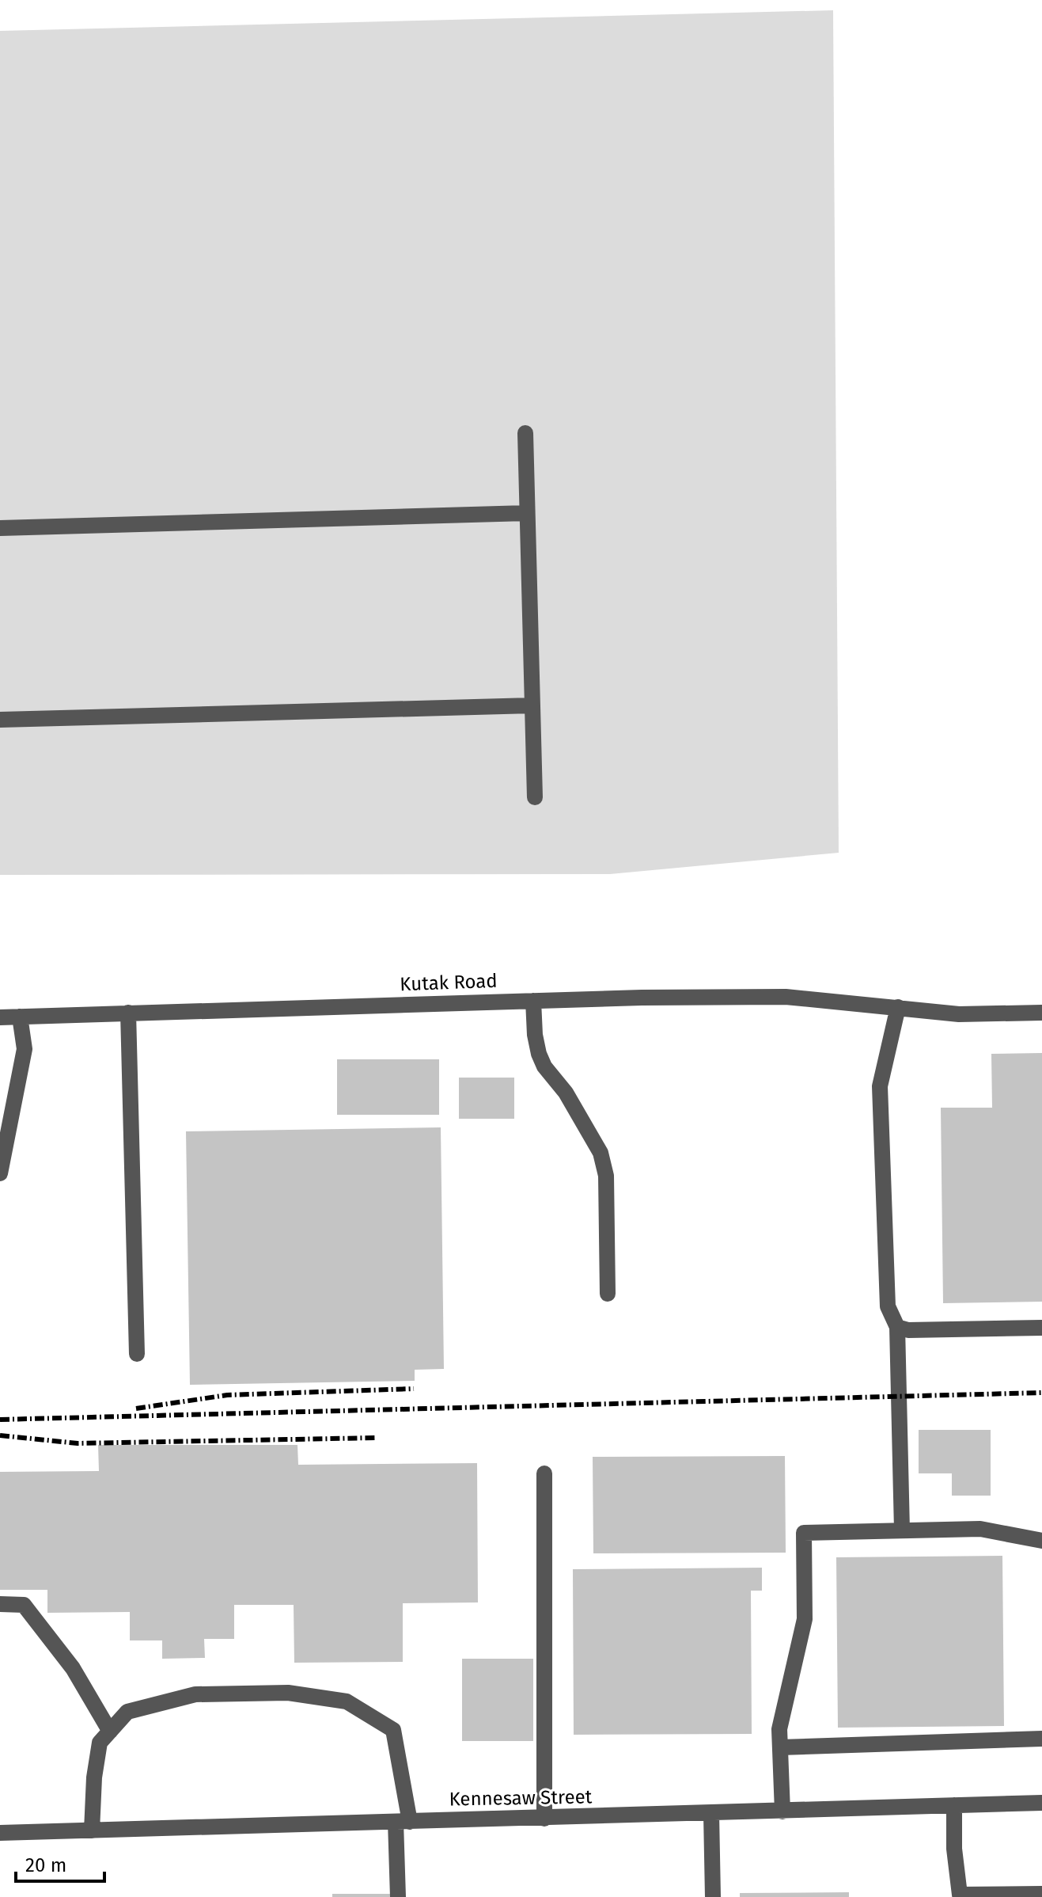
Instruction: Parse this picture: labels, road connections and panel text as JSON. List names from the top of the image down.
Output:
{
  "streets": {
    "street": ["Kutak Road", "Kennesaw Street"]
  },
  "scale_bar": "20 m"
}
